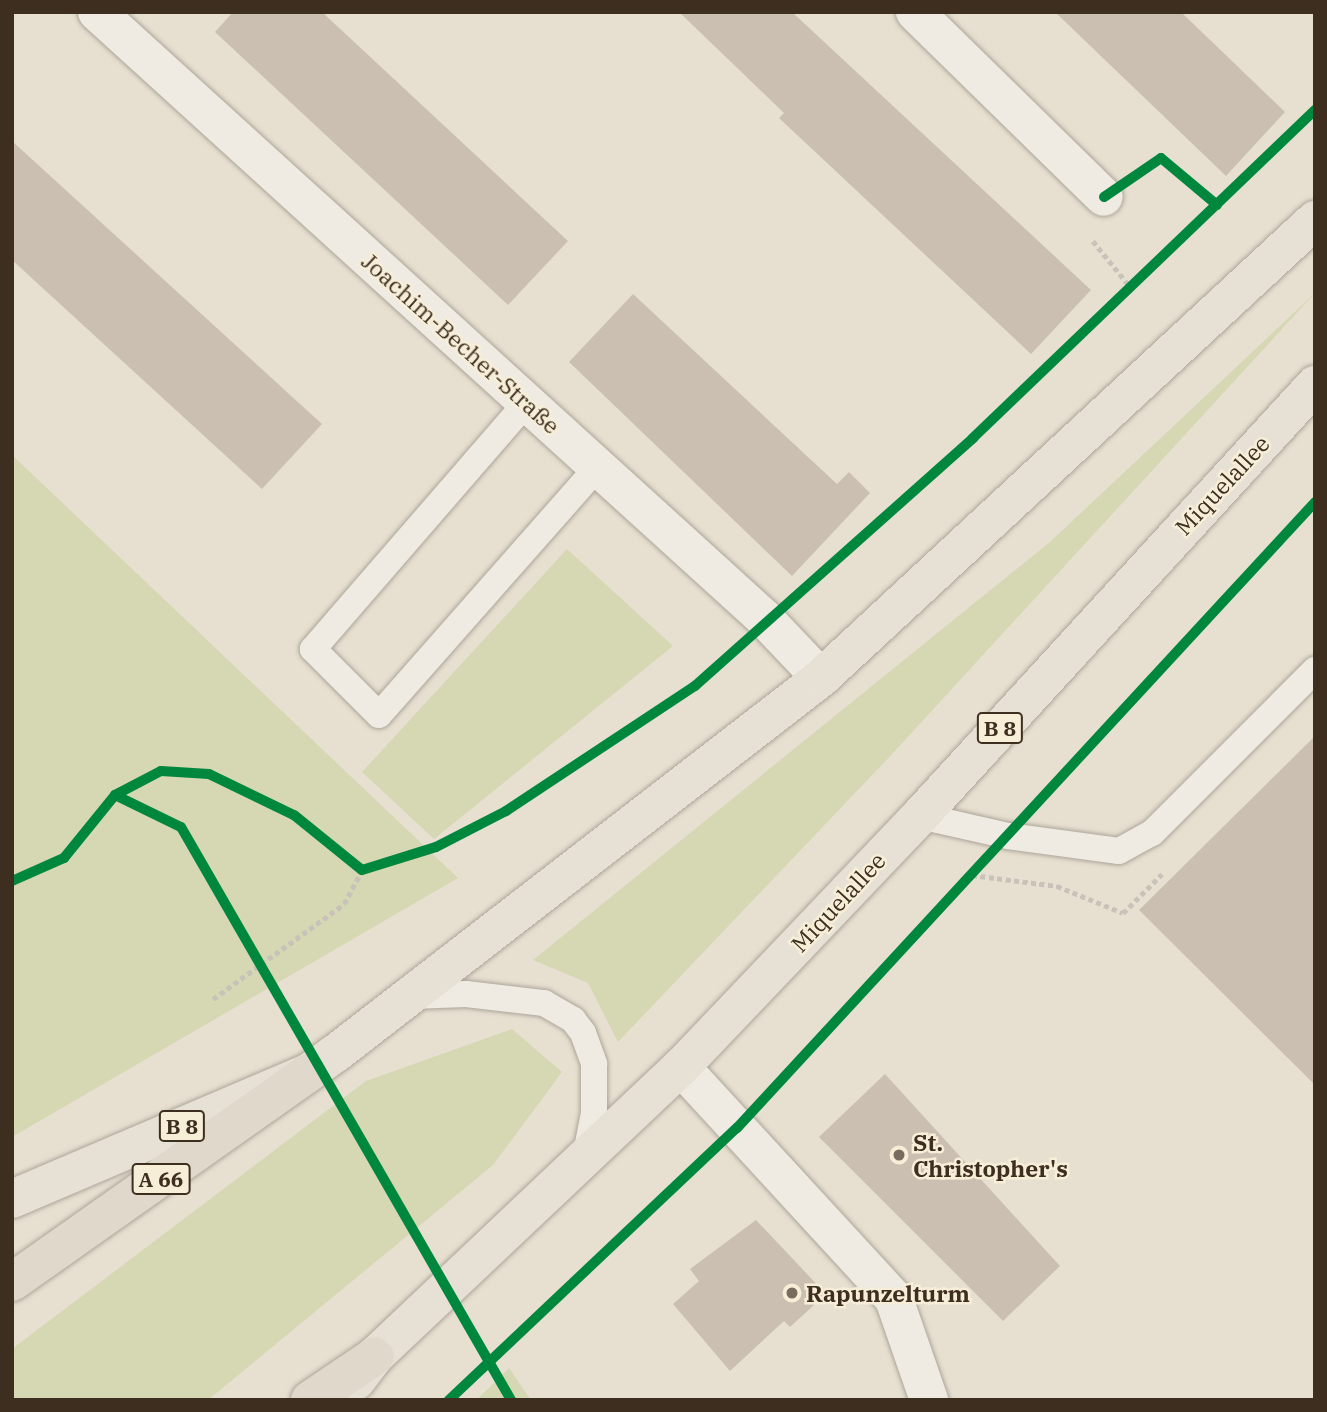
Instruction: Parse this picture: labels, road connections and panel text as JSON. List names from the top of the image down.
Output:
{
  "streets": {
    "highway": ["A 66"],
    "main road": ["Miquelallee", "B 8"],
    "street": ["Joachim-Becher-Straße"]
  },
  "crossings": [
    ["Joachim-Becher-Straße", "B 8"],
    ["B 8", "A 66"]
  ],
  "places": ["St. Christopher's", "Rapunzelturm"]
}
